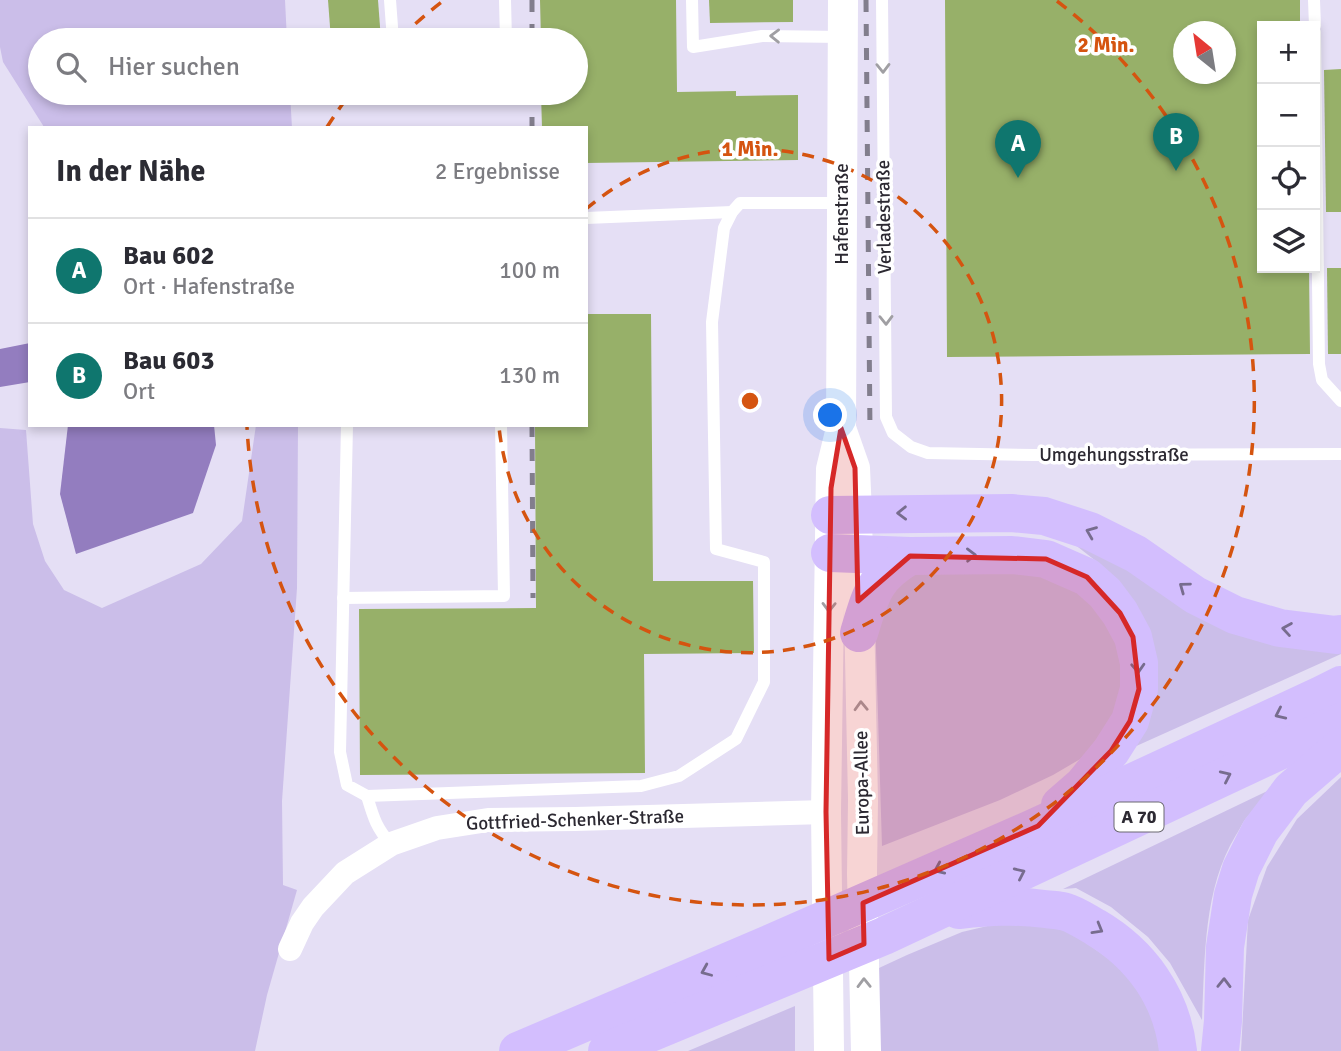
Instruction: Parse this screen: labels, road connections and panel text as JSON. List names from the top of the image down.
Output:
{
  "streets": {
    "highway": ["A 70"],
    "street": ["Hafenstraße", "Europa-Allee", "Gottfried-Schenker-Straße"],
    "lane": ["Verladestraße", "Umgehungsstraße"]
  },
  "crossings": [
    ["Hafenstraße", "Europa-Allee"],
    ["Verladestraße", "Umgehungsstraße"],
    ["Europa-Allee", "Gottfried-Schenker-Straße"]
  ],
  "one_way": ["Verladestraße"],
  "north": "top left",
  "page": {
    "map_buttons": ["+", "−"],
    "search": "Hier suchen",
    "pins": ["B", "A"],
    "heading": ["In der Nähe", "2 Ergebnisse"],
    "list": [
      {
        "mark": "A",
        "name": "Bau 602",
        "note": "Ort · Hafenstraße",
        "value": "100 m"
      },
      {
        "mark": "B",
        "name": "Bau 603",
        "note": "Ort",
        "value": "130 m"
      }
    ]
  },
  "rings": ["2 Min.", "1 Min."]
}
